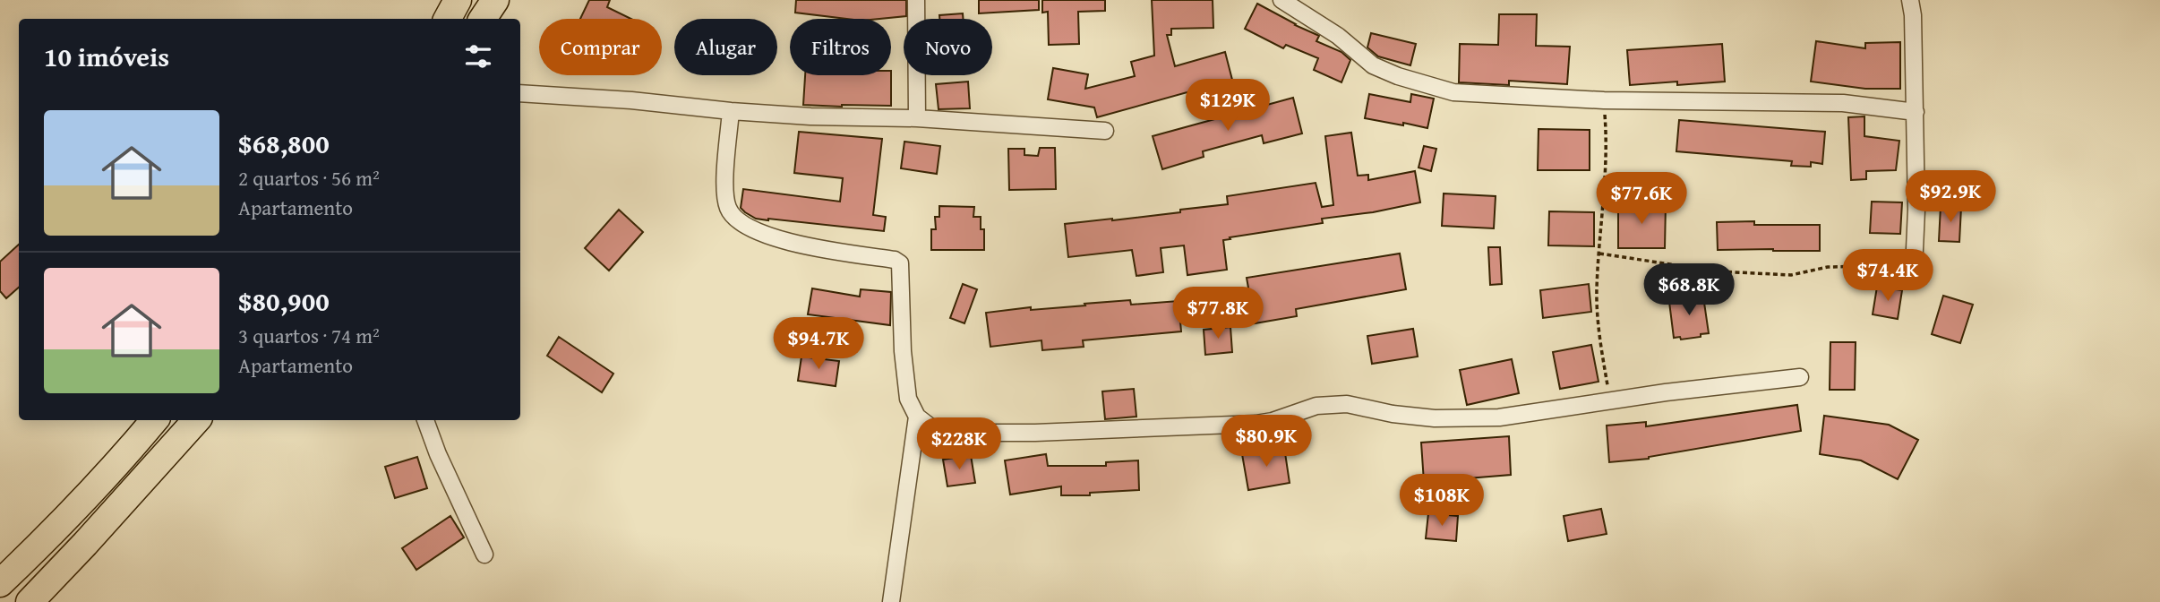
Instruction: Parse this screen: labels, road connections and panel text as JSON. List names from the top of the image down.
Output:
{
  "page": {
    "chip": [
      "Comprar",
      "Alugar",
      "Filtros",
      "Novo"
    ],
    "heading": "10 imóveis",
    "price": [
      "$129K",
      "$92.9K",
      "$77.6K",
      "$74.4K",
      "$68.8K",
      "$77.8K",
      "$94.7K",
      "$80.9K",
      "$228K",
      "$108K"
    ],
    "list": [
      {
        "name": "$68,800",
        "note": "2 quartos · 56 m² · Apartamento"
      },
      {
        "name": "$80,900",
        "note": "3 quartos · 74 m² · Apartamento"
      }
    ]
  }
}
